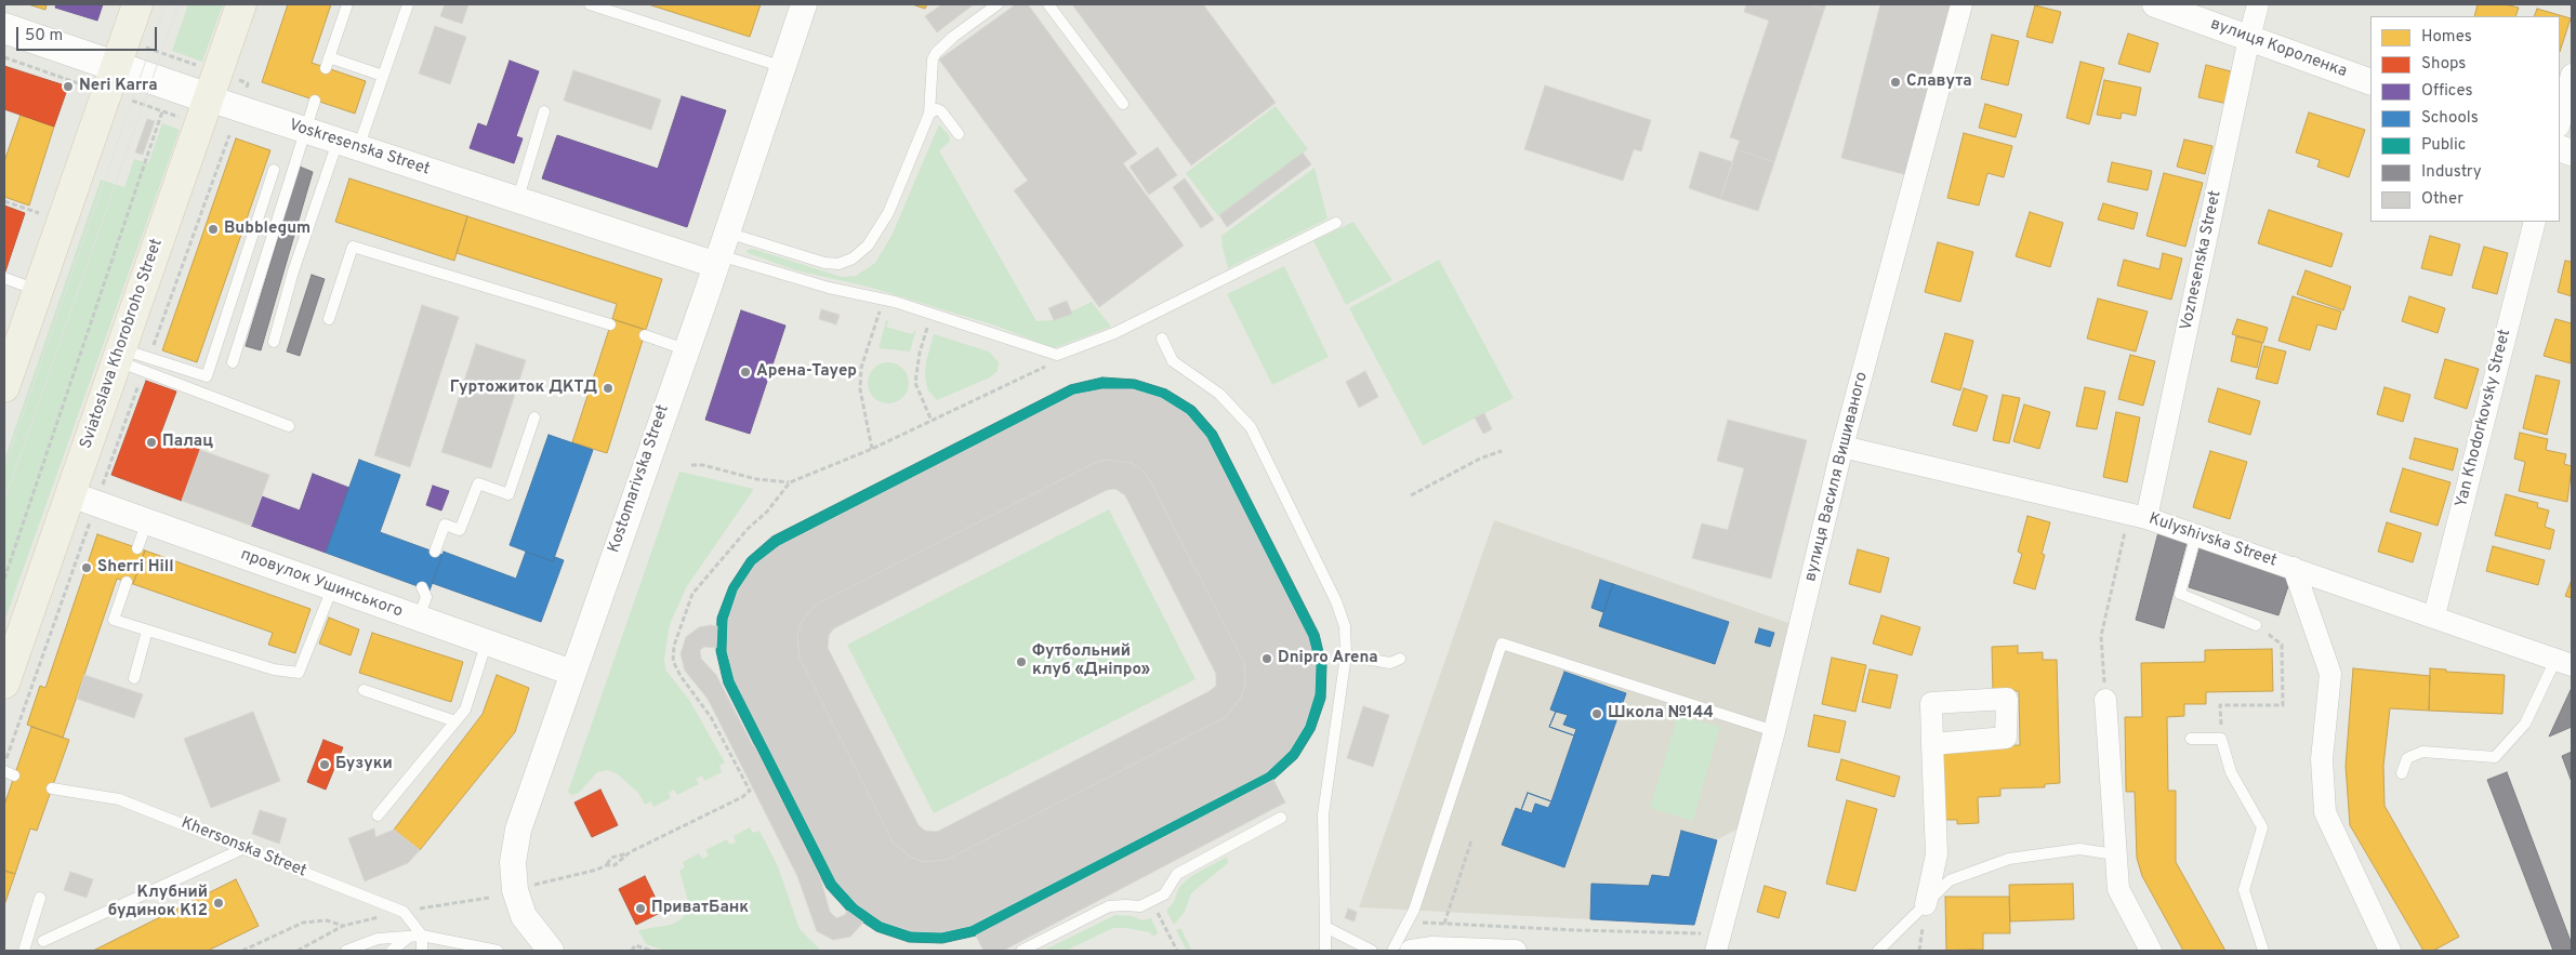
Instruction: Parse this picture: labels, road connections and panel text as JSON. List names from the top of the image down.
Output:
{
  "streets": {
    "main road": ["Voskresenska Street", "Sviatoslava Khorobroho Street"],
    "street": [
      "вулиця Короленка",
      "Voznesenska Street",
      "Yan Khodorkovsky Street",
      "вулиця Василя Вишиваного",
      "Kostomarivska Street",
      "Kulyshivska Street",
      "провулок Ушинського"
    ],
    "lane": ["Khersonska Street"]
  },
  "crossings": [
    ["вулиця Короленка", "Voznesenska Street"],
    ["Voskresenska Street", "Sviatoslava Khorobroho Street"],
    ["Voskresenska Street", "Kostomarivska Street"],
    ["Voznesenska Street", "Kulyshivska Street"],
    ["Sviatoslava Khorobroho Street", "провулок Ушинського"],
    ["Yan Khodorkovsky Street", "Kulyshivska Street"],
    ["вулиця Василя Вишиваного", "Kulyshivska Street"],
    ["Kostomarivska Street", "провулок Ушинського"]
  ],
  "places": [
    "Славута",
    "Neri Karra",
    "Bubblegum",
    "Арена-Тауер",
    "Гуртожиток ДКТД",
    "Палац",
    "Sherri Hill",
    "Dnipro Arena",
    "Футбольний клуб «Дніпро»",
    "Школа №144",
    "Бузуки",
    "Клубний будинок К12",
    "ПриватБанк"
  ],
  "legend": [
    "Homes",
    "Shops",
    "Offices",
    "Schools",
    "Public",
    "Industry",
    "Other"
  ],
  "scale_bar": "50 m"
}
